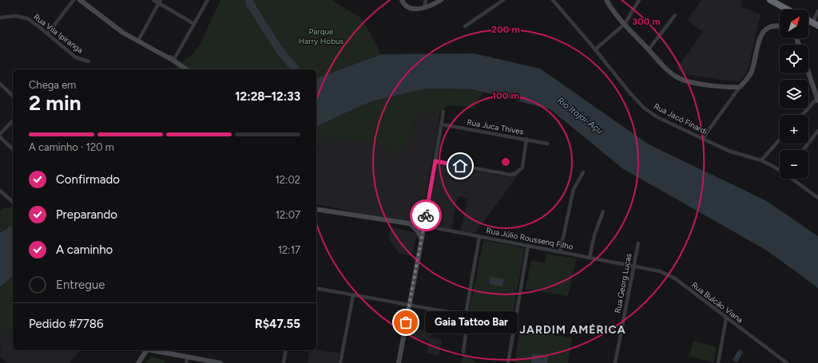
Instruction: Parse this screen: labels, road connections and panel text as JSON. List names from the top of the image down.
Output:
{
  "streets": {
    "street": [
      "Rua Vila Ipiranga",
      "Rua Jacó Finardi",
      "Rua Juca Thives",
      "Rua Júlio Roussenq Filho",
      "Rua Georg Lucas",
      "Rua Bulcão Viana"
    ]
  },
  "crossings": [
    ["Rua Júlio Roussenq Filho", "Rua Georg Lucas"],
    ["Rua Júlio Roussenq Filho", "Rua Bulcão Viana"],
    ["Rua Georg Lucas", "Rua Bulcão Viana"]
  ],
  "districts": ["JARDIM AMÉRICA"],
  "water": ["Rio Itajaí-Açu"],
  "parks": ["Parque Harry Hobus"],
  "places": ["Gaia Tattoo Bar"],
  "north": "top right",
  "page": {
    "map_buttons": ["+", "−"],
    "heading": ["2 min", "Chega em", "12:28–12:33"],
    "panel": ["Pedido #7786", "R$47.55"],
    "bar": "A caminho · 120 m",
    "list": [
      ["Confirmado", "12:02"],
      ["Preparando", "12:07"],
      ["A caminho", "12:17"],
      "Entregue"
    ],
    "bubble": "Gaia Tattoo Bar"
  },
  "rings": ["300 m", "200 m", "100 m"]
}
